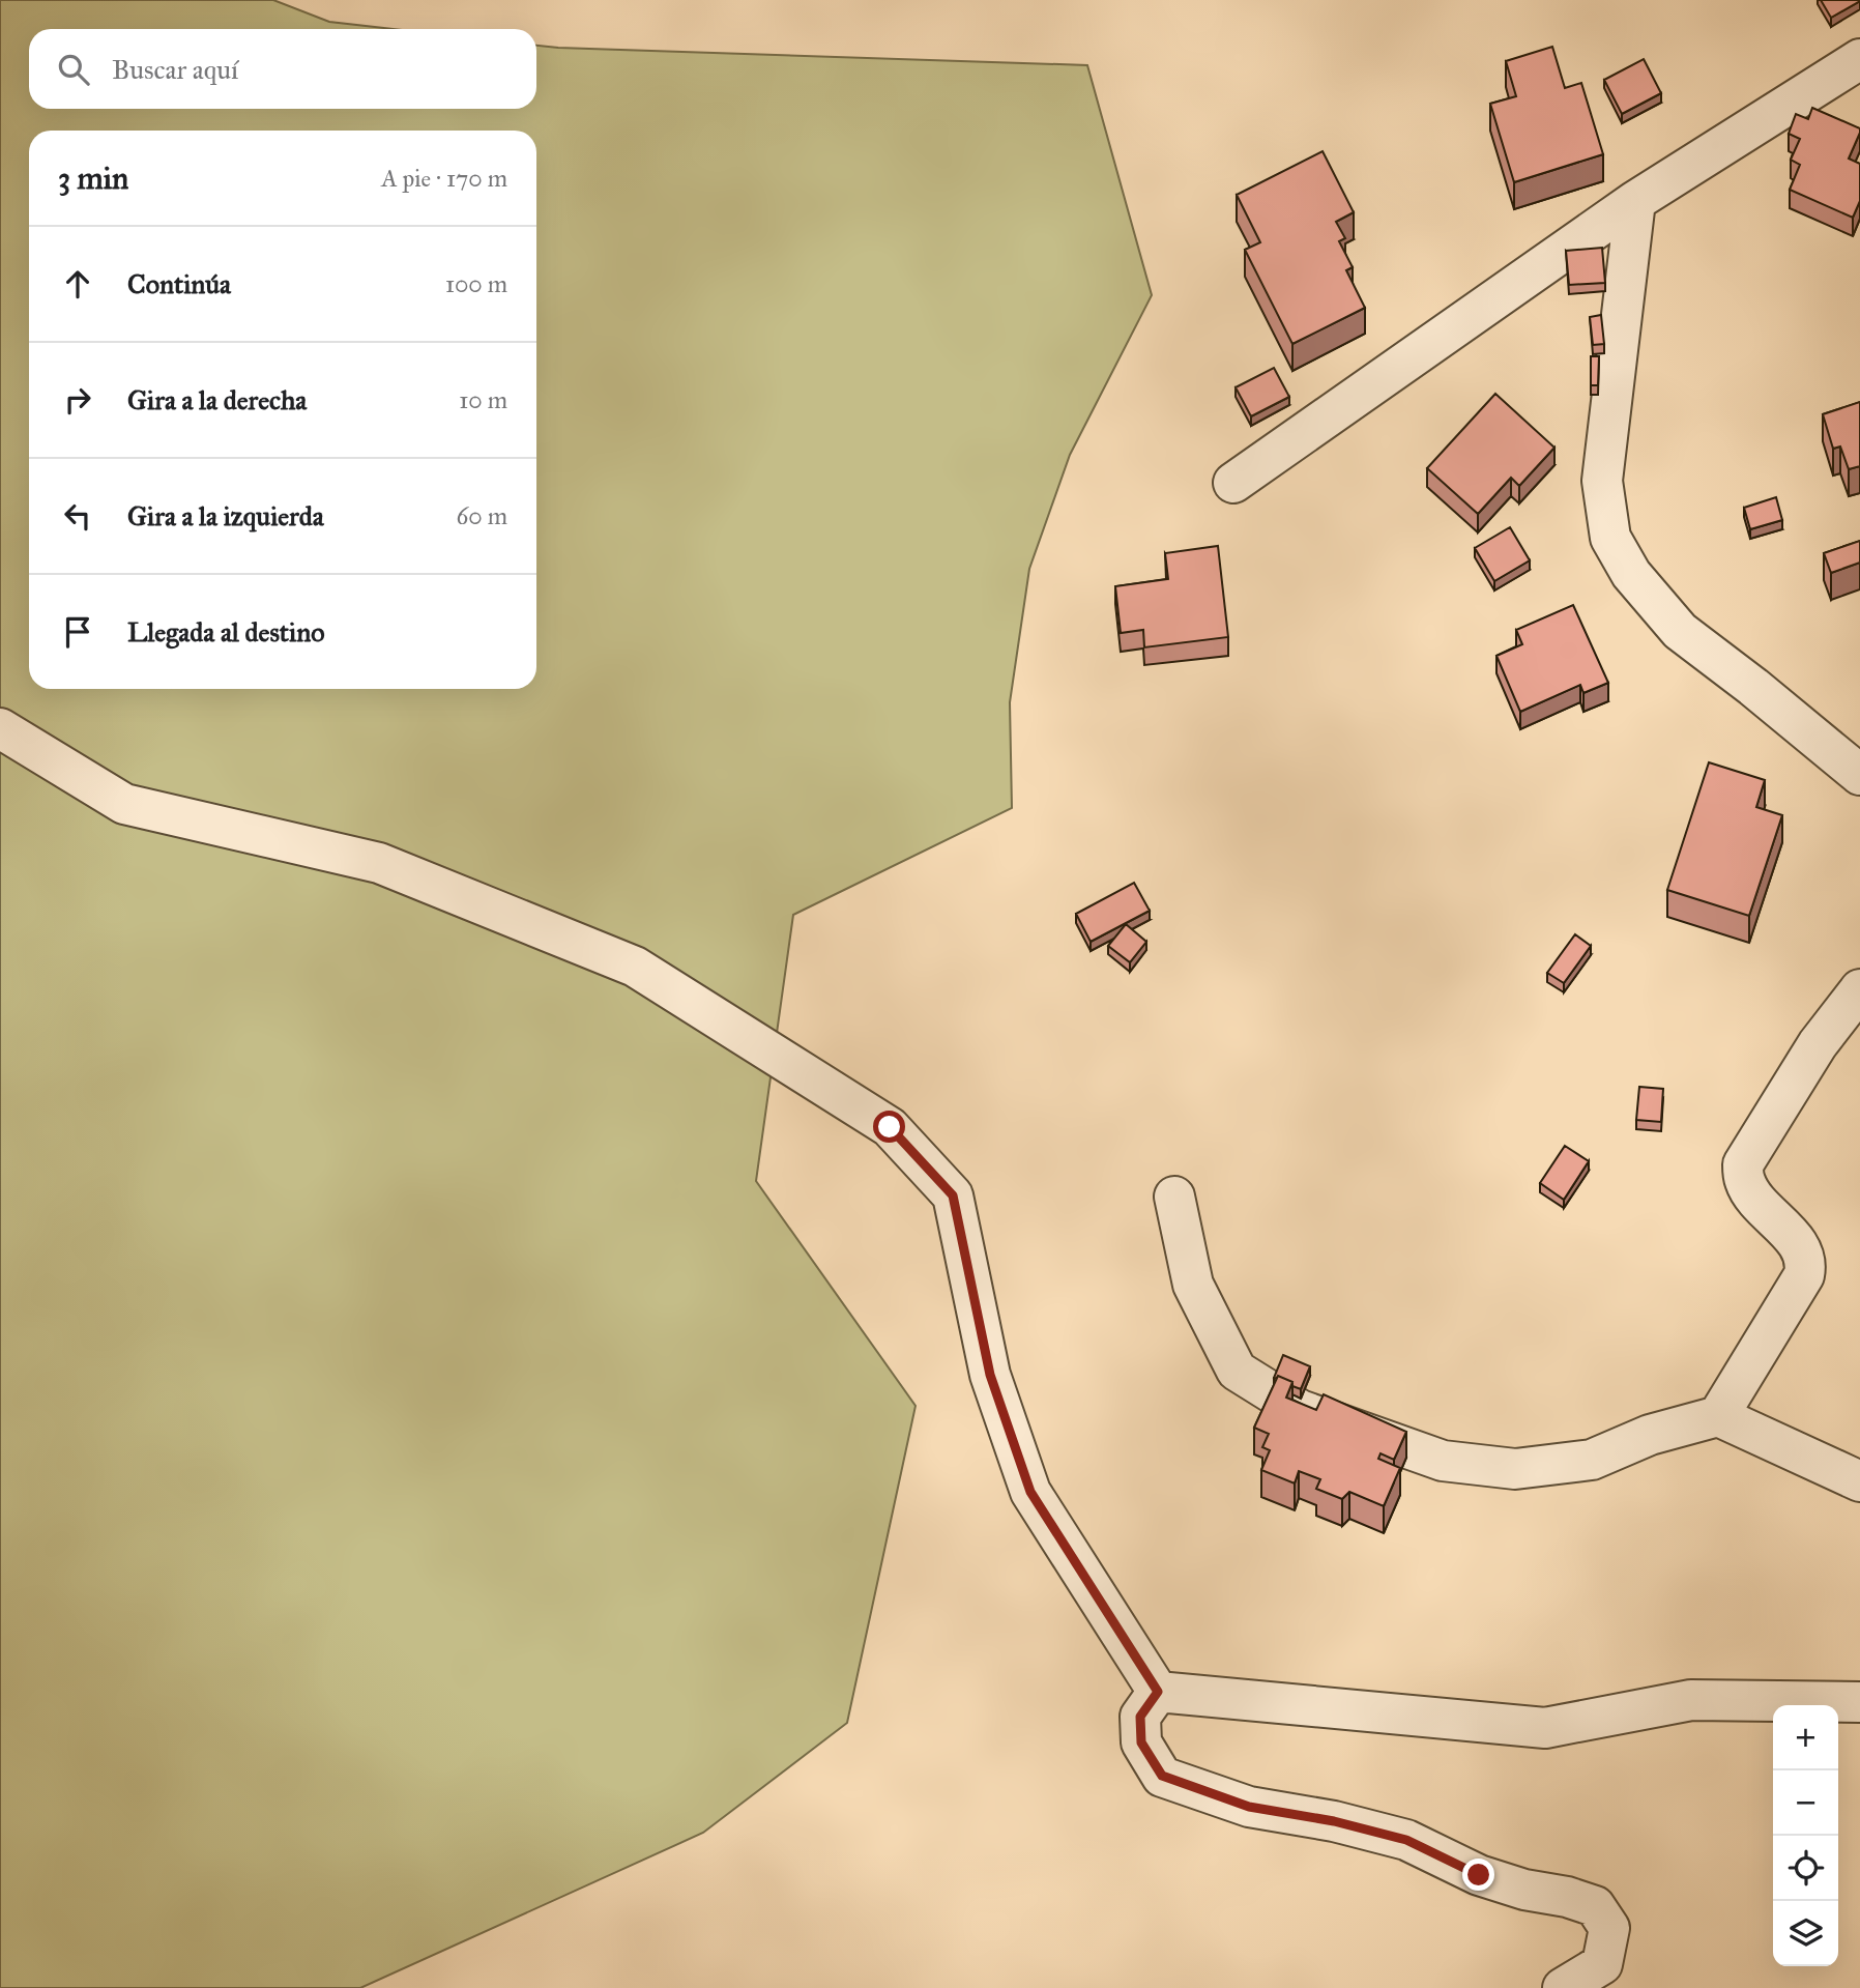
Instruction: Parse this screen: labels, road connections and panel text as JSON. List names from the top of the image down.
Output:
{
  "page": {
    "search": "Buscar aquí",
    "heading": ["3 min", "A pie · 170 m"],
    "list": [
      ["Continúa", "100 m"],
      ["Gira a la derecha", "10 m"],
      ["Gira a la izquierda", "60 m"],
      "Llegada al destino"
    ],
    "map_buttons": ["+", "−"]
  }
}
